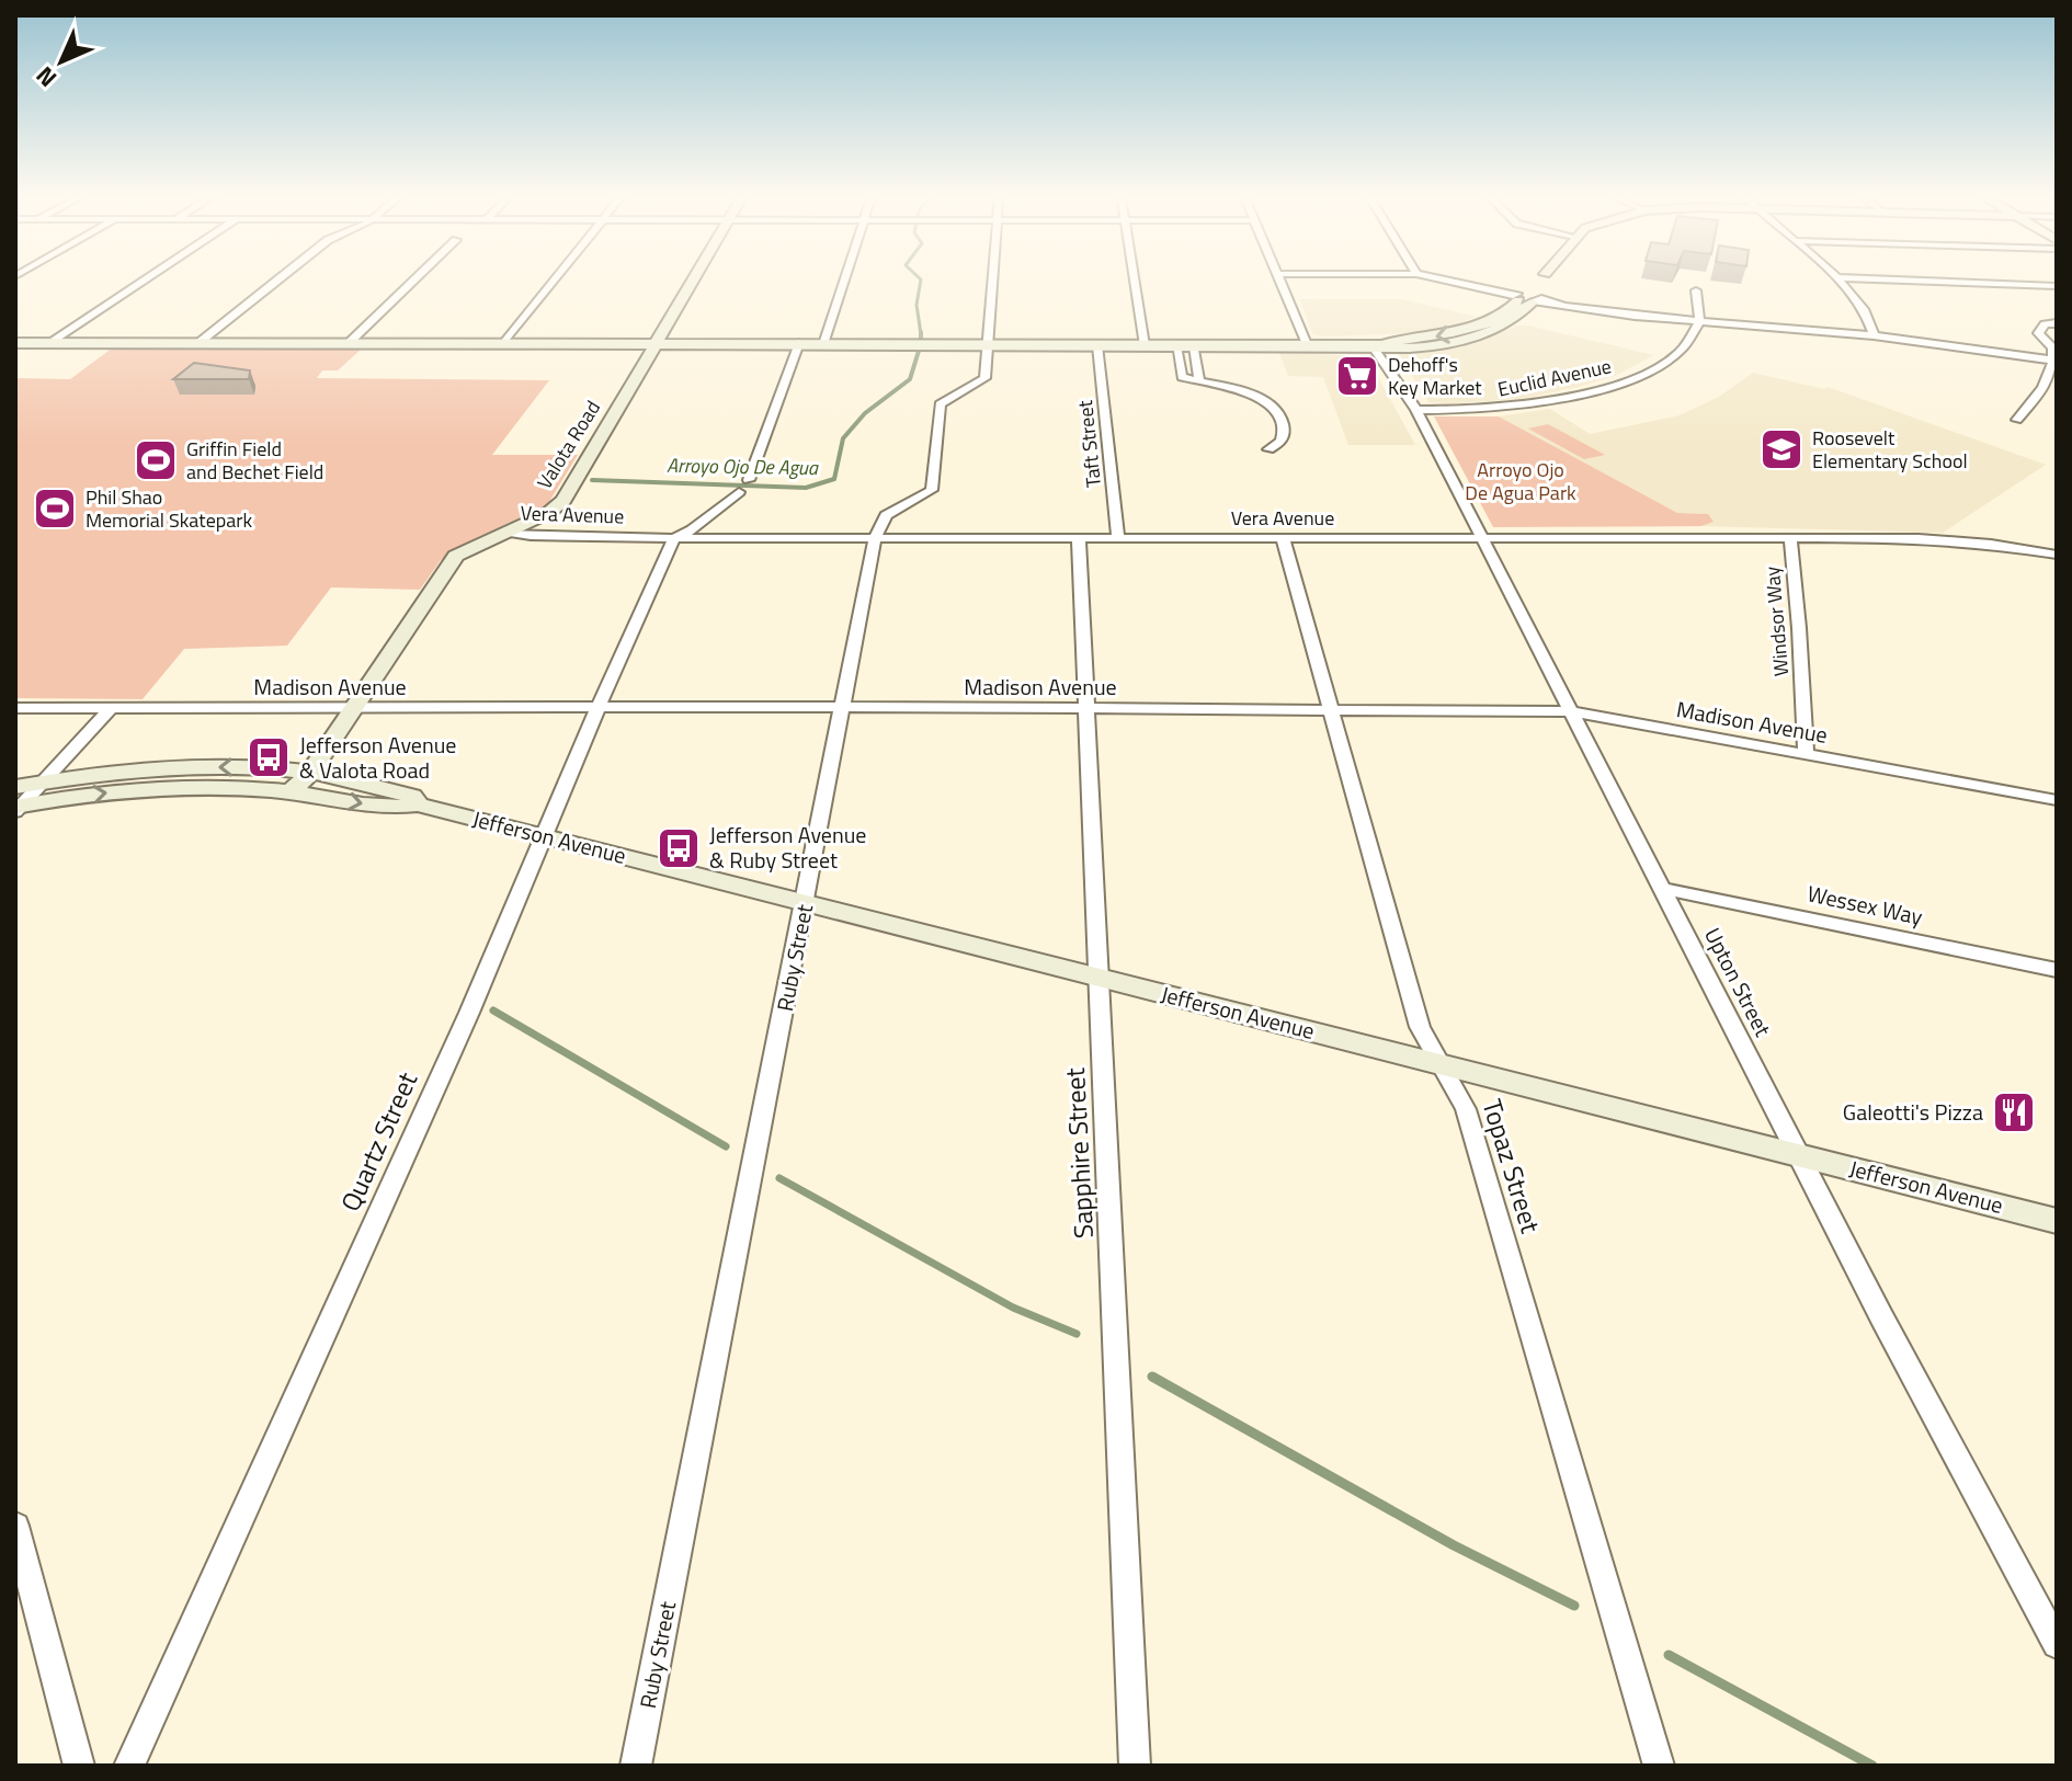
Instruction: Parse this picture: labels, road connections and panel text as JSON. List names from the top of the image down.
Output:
{
  "streets": {
    "street": [
      "Euclid Avenue",
      "Taft Street",
      "Valota Road",
      "Vera Avenue",
      "Windsor Way",
      "Madison Avenue",
      "Jefferson Avenue",
      "Wessex Way",
      "Ruby Street",
      "Upton Street",
      "Quartz Street",
      "Sapphire Street",
      "Topaz Street"
    ]
  },
  "crossings": [
    ["Euclid Avenue", "Upton Street"],
    ["Taft Street", "Vera Avenue"],
    ["Valota Road", "Vera Avenue"],
    ["Valota Road", "Madison Avenue"],
    ["Valota Road", "Jefferson Avenue"],
    ["Vera Avenue", "Windsor Way"],
    ["Vera Avenue", "Ruby Street"],
    ["Vera Avenue", "Upton Street"],
    ["Vera Avenue", "Quartz Street"],
    ["Vera Avenue", "Sapphire Street"],
    ["Vera Avenue", "Topaz Street"],
    ["Windsor Way", "Madison Avenue"],
    ["Madison Avenue", "Ruby Street"],
    ["Madison Avenue", "Upton Street"],
    ["Madison Avenue", "Quartz Street"],
    ["Madison Avenue", "Sapphire Street"],
    ["Madison Avenue", "Topaz Street"],
    ["Jefferson Avenue", "Ruby Street"],
    ["Jefferson Avenue", "Upton Street"],
    ["Jefferson Avenue", "Quartz Street"],
    ["Jefferson Avenue", "Sapphire Street"],
    ["Jefferson Avenue", "Topaz Street"],
    ["Wessex Way", "Upton Street"]
  ],
  "water": ["Arroyo Ojo De Agua"],
  "parks": ["Arroyo Ojo De Agua Park"],
  "places": {
    "supermarket": ["Dehoff's Key Market"],
    "school or university": ["Roosevelt Elementary School"],
    "sports": ["Griffin Field and Bechet Field", "Phil Shao Memorial Skatepark"],
    "bus stop": ["Jefferson Avenue & Valota Road", "Jefferson Avenue & Ruby Street"],
    "restaurant": ["Galeotti's Pizza"]
  },
  "north": "bottom left"
}
